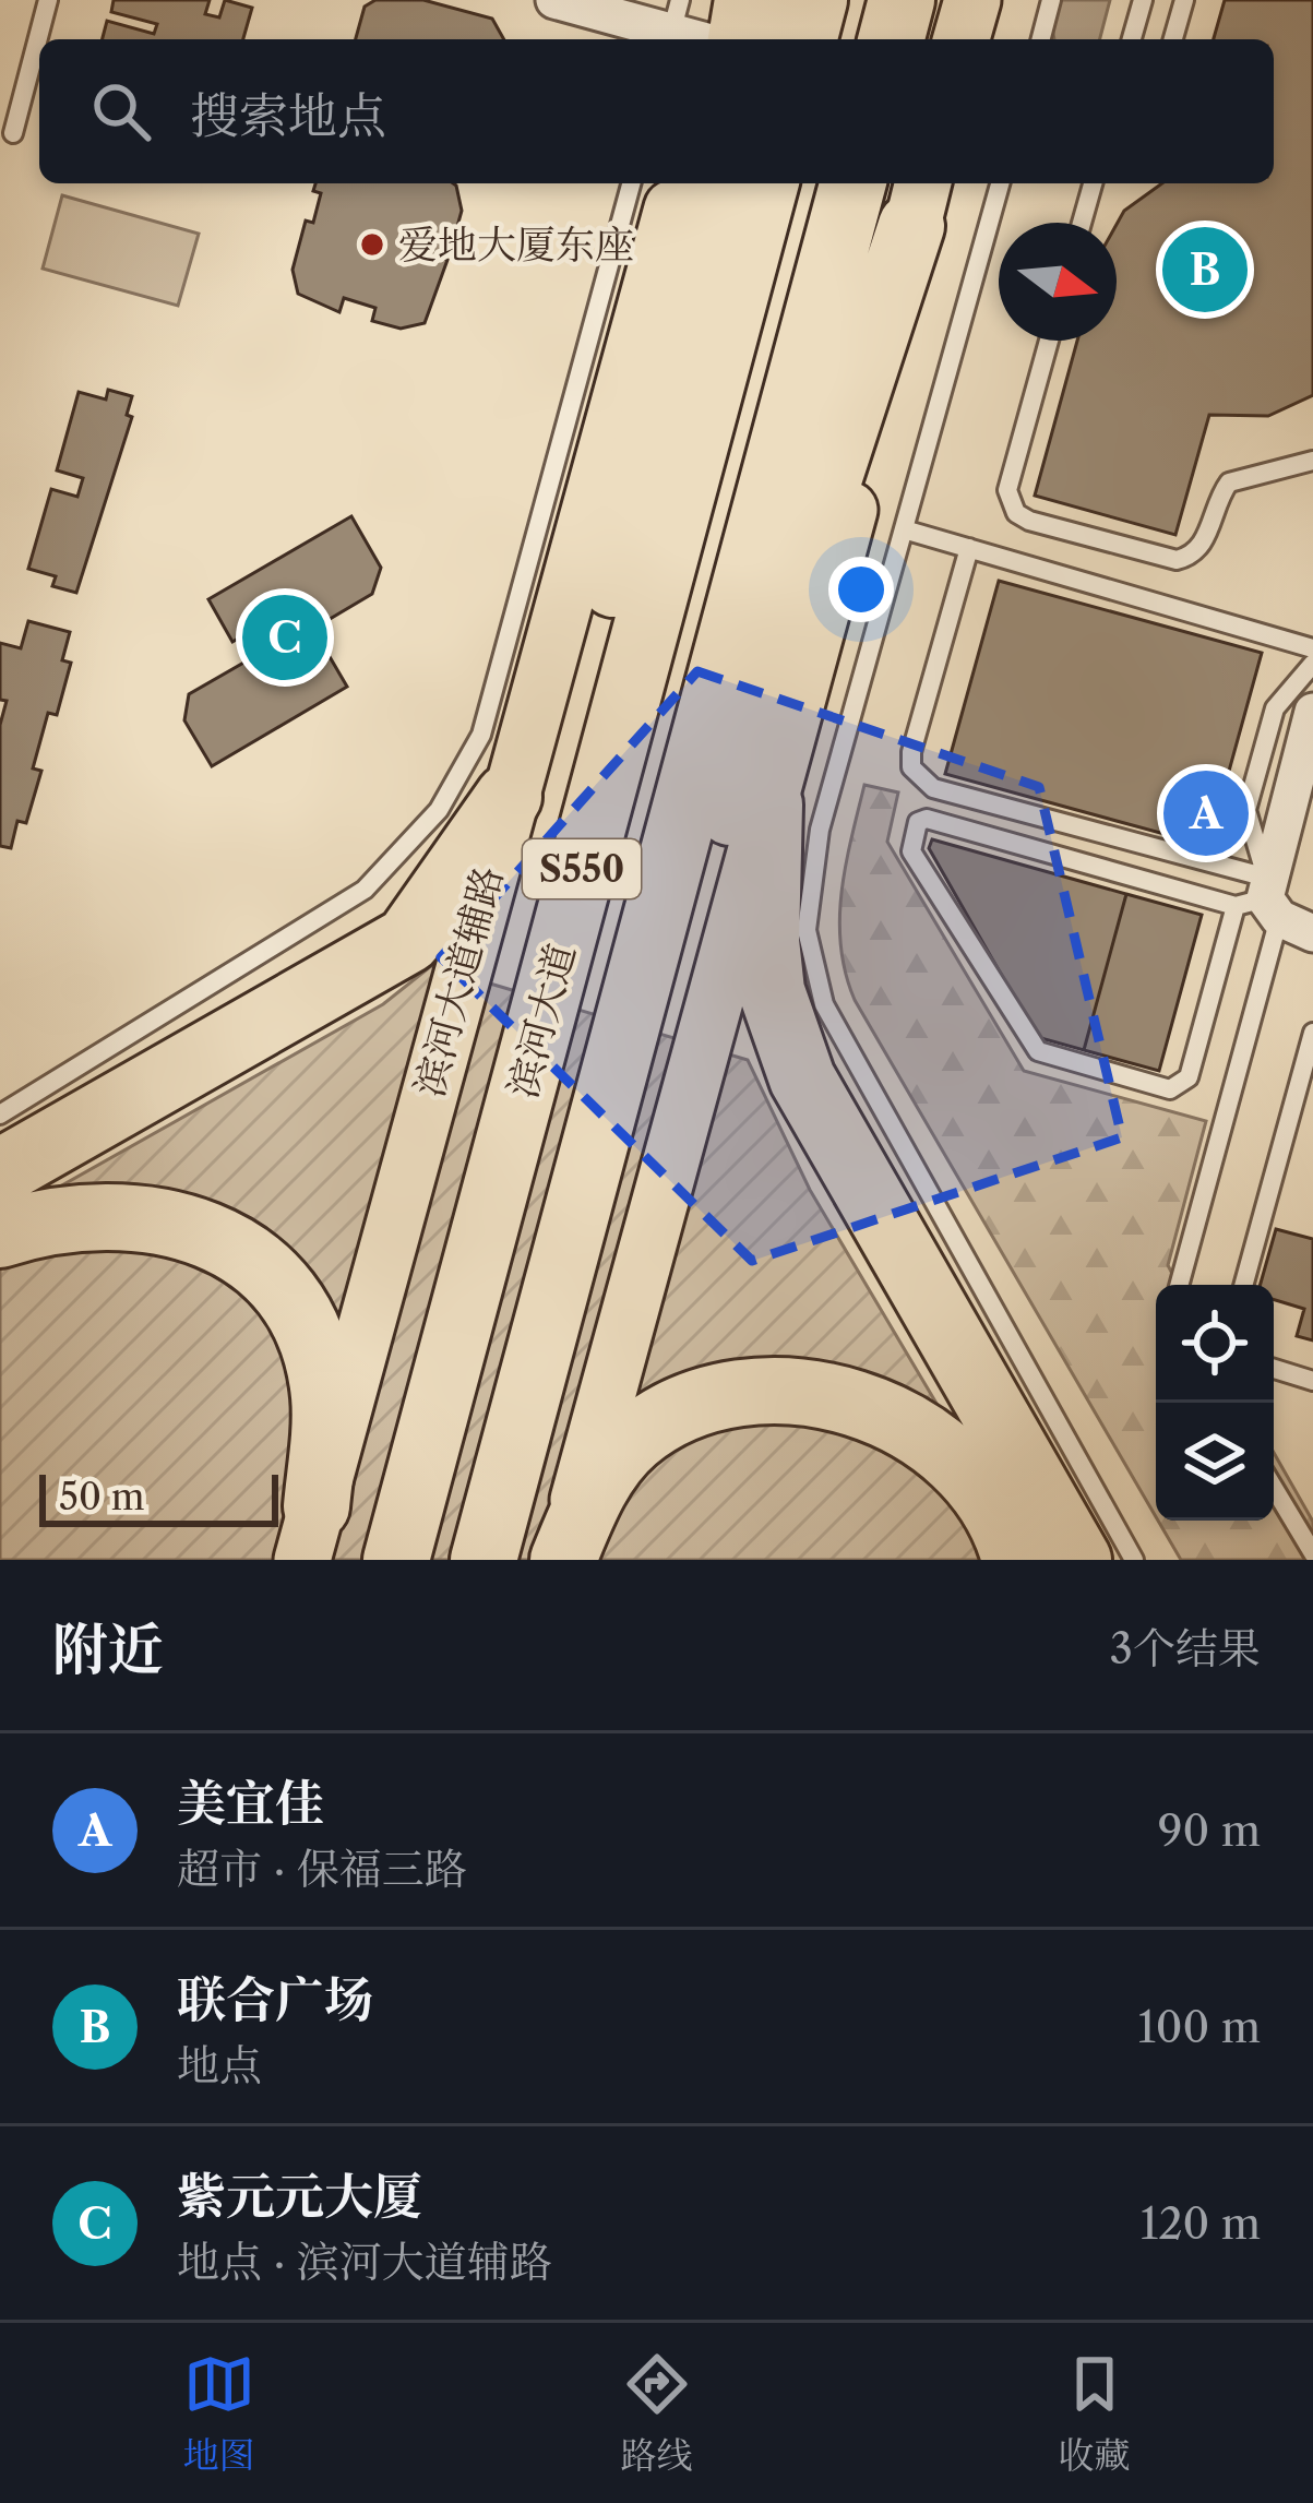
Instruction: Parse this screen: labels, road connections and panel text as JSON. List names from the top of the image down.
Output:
{
  "streets": {
    "highway": ["S550", "滨河大道"],
    "main road": ["滨河大道辅路"]
  },
  "places": ["爱地大厦东座"],
  "scale_bar": "50 m",
  "north": "right",
  "page": {
    "search": "搜索地点",
    "pins": ["B", "C", "A"],
    "scale": "50 m",
    "heading": ["附近", "3个结果"],
    "list": [
      {
        "mark": "A",
        "name": "美宜佳",
        "note": "超市 · 保福三路",
        "value": "90 m"
      },
      {
        "mark": "B",
        "name": "联合广场",
        "note": "地点",
        "value": "100 m"
      },
      {
        "mark": "C",
        "name": "紫元元大厦",
        "note": "地点 · 滨河大道辅路",
        "value": "120 m"
      }
    ],
    "nav": ["地图", "路线", "收藏"]
  }
}
